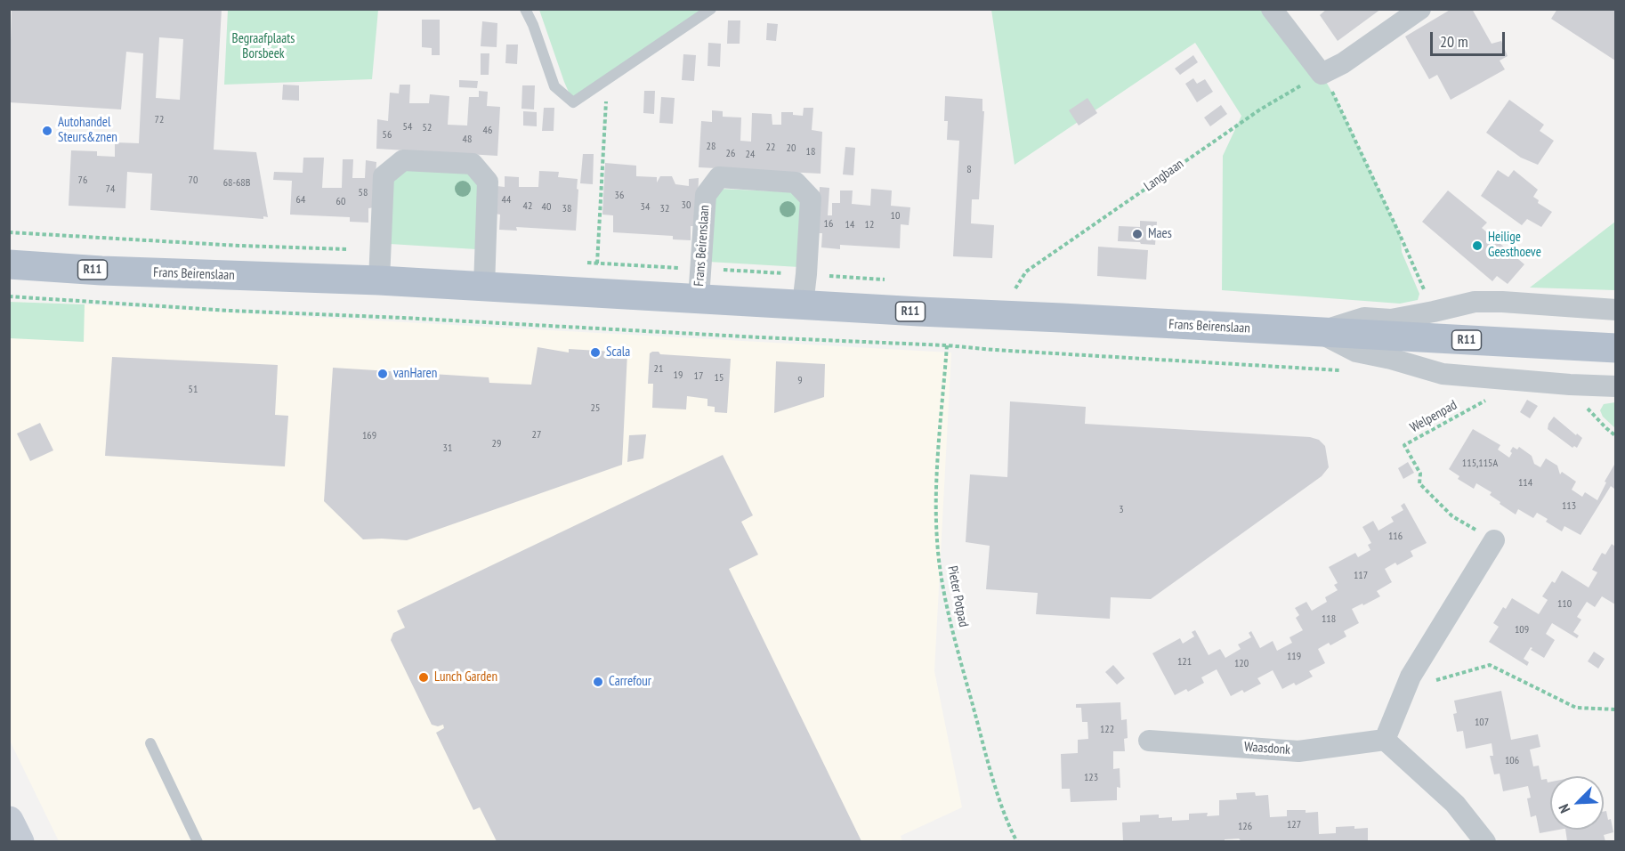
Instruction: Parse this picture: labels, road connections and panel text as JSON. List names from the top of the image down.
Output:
{
  "streets": {
    "main road": ["Frans Beirenslaan", "R11"],
    "street": ["Waasdonk"],
    "path": ["Langbaan", "Welpenpad", "Pieter Potpad"]
  },
  "parks": ["Begraafplaats Borsbeek"],
  "places": [
    "Autohandel Steurs&znen",
    "Maes",
    "Heilige Geesthoeve",
    "Scala",
    "vanHaren",
    "Lunch Garden",
    "Carrefour"
  ],
  "house_numbers": [
    "72",
    "54",
    "52",
    "46",
    "56",
    "48",
    "28",
    "22",
    "20",
    "18",
    "26",
    "24",
    "8",
    "76",
    "70",
    "68-68B",
    "74",
    "58",
    "36",
    "64",
    "44",
    "60",
    "30",
    "42",
    "40",
    "34",
    "38",
    "32",
    "10",
    "16",
    "14",
    "12",
    "21",
    "19",
    "17",
    "15",
    "9",
    "51",
    "25",
    "27",
    "169",
    "29",
    "31",
    "115,115A",
    "114",
    "113",
    "3",
    "116",
    "117",
    "110",
    "118",
    "109",
    "119",
    "121",
    "120",
    "107",
    "122",
    "106",
    "123",
    "127",
    "126"
  ],
  "scale_bar": "20 m",
  "north": "bottom left"
}
